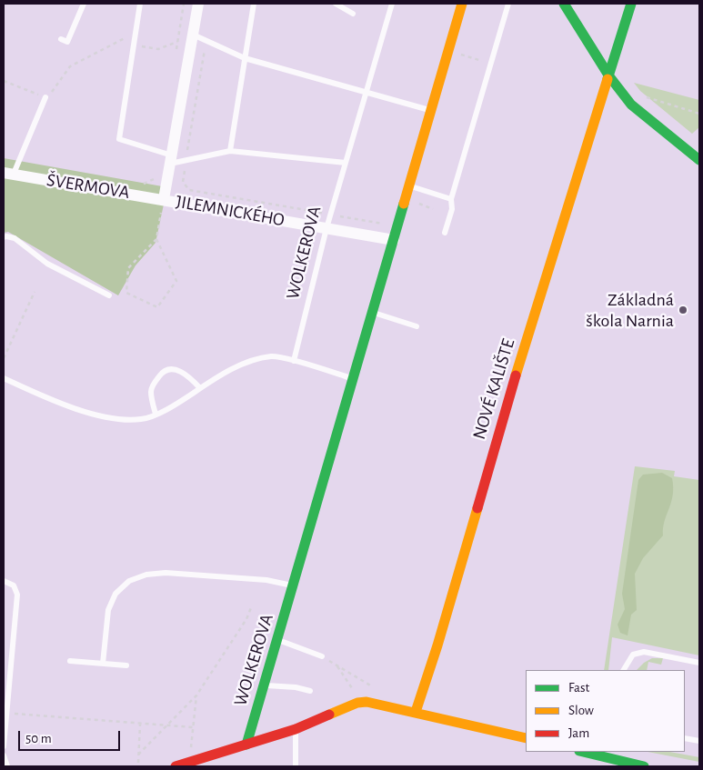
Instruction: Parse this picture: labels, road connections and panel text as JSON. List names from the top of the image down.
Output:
{
  "streets": {
    "street": [
      "ŠVERMOVA",
      "JILEMNICKÉHO",
      "WOLKEROVA",
      "NOVÉ KALIŠTE"
    ]
  },
  "crossings": [
    ["ŠVERMOVA", "JILEMNICKÉHO"],
    ["JILEMNICKÉHO", "WOLKEROVA"]
  ],
  "places": ["Základná škola Narnia"],
  "legend": ["Fast", "Slow", "Jam"],
  "scale_bar": "50 m"
}
